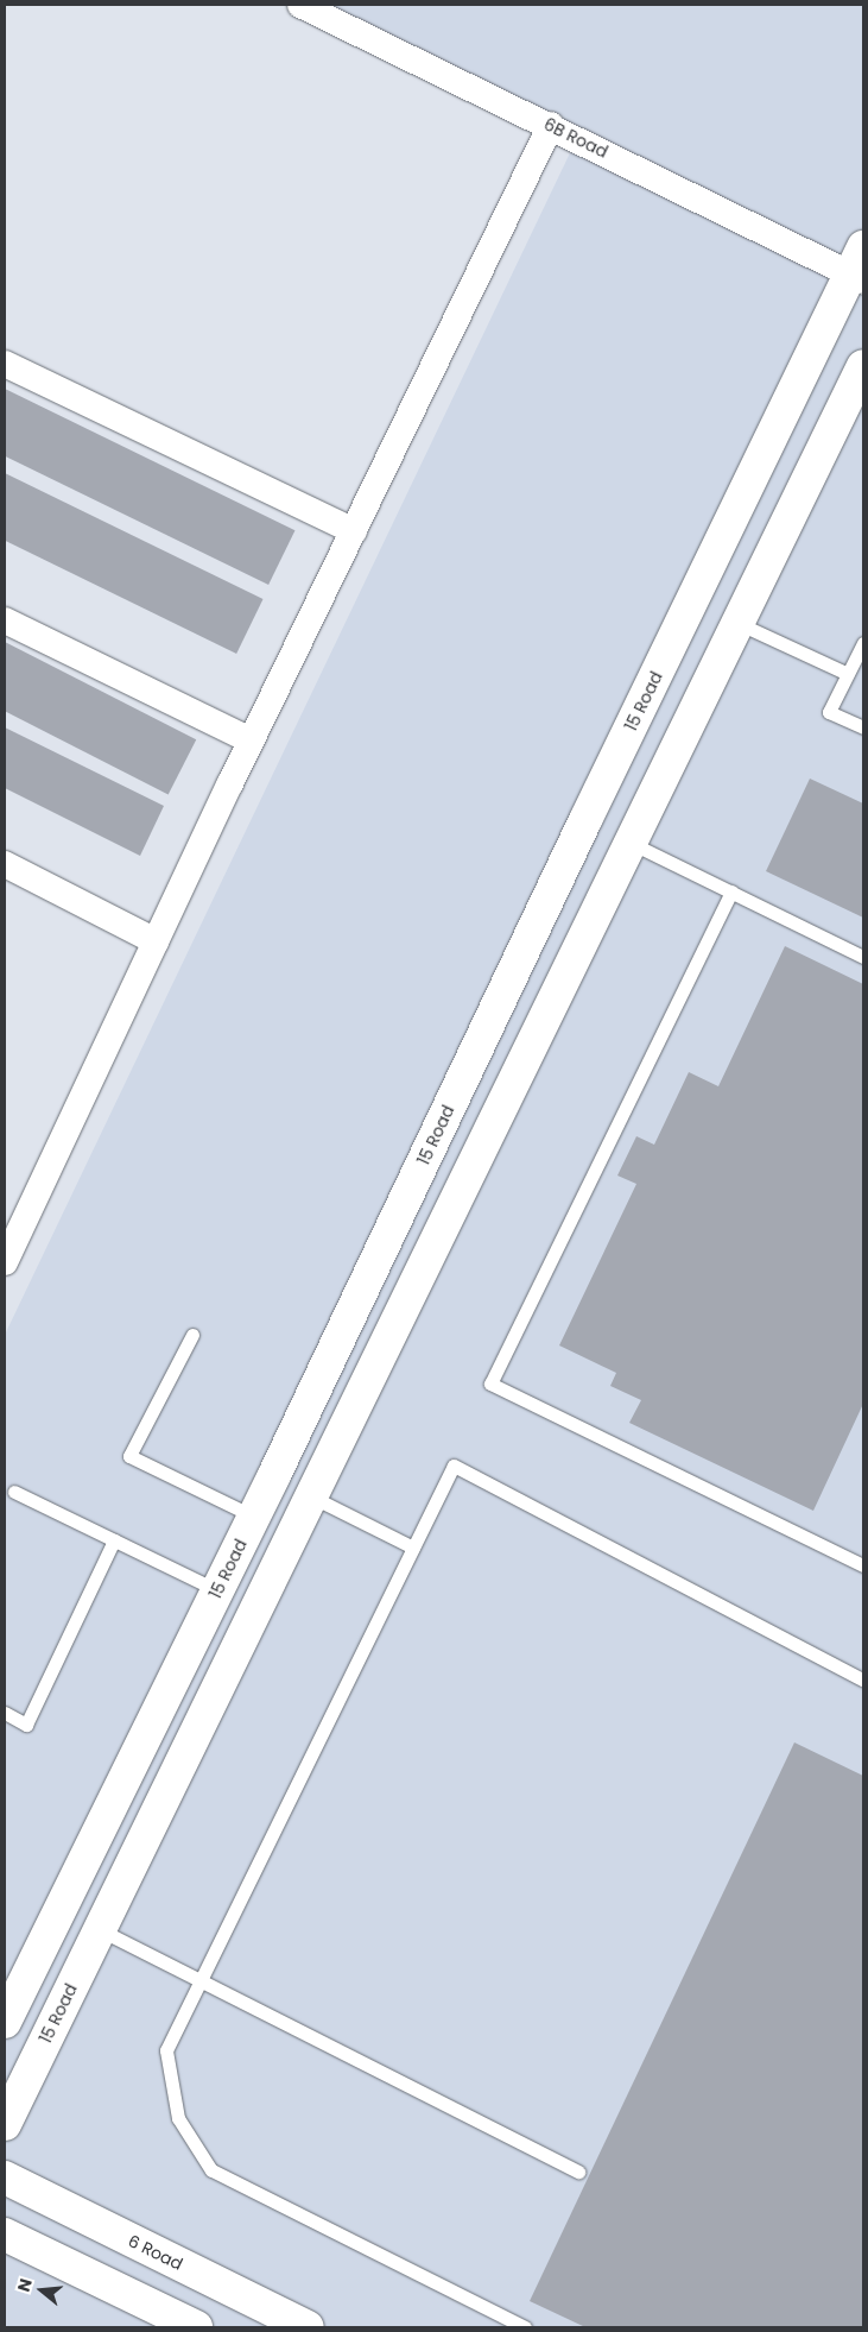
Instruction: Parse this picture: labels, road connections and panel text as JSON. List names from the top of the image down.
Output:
{
  "streets": {
    "street": ["6B Road", "15 Road", "6 Road"]
  },
  "crossings": [
    ["6B Road", "15 Road"]
  ],
  "north": "left"
}
